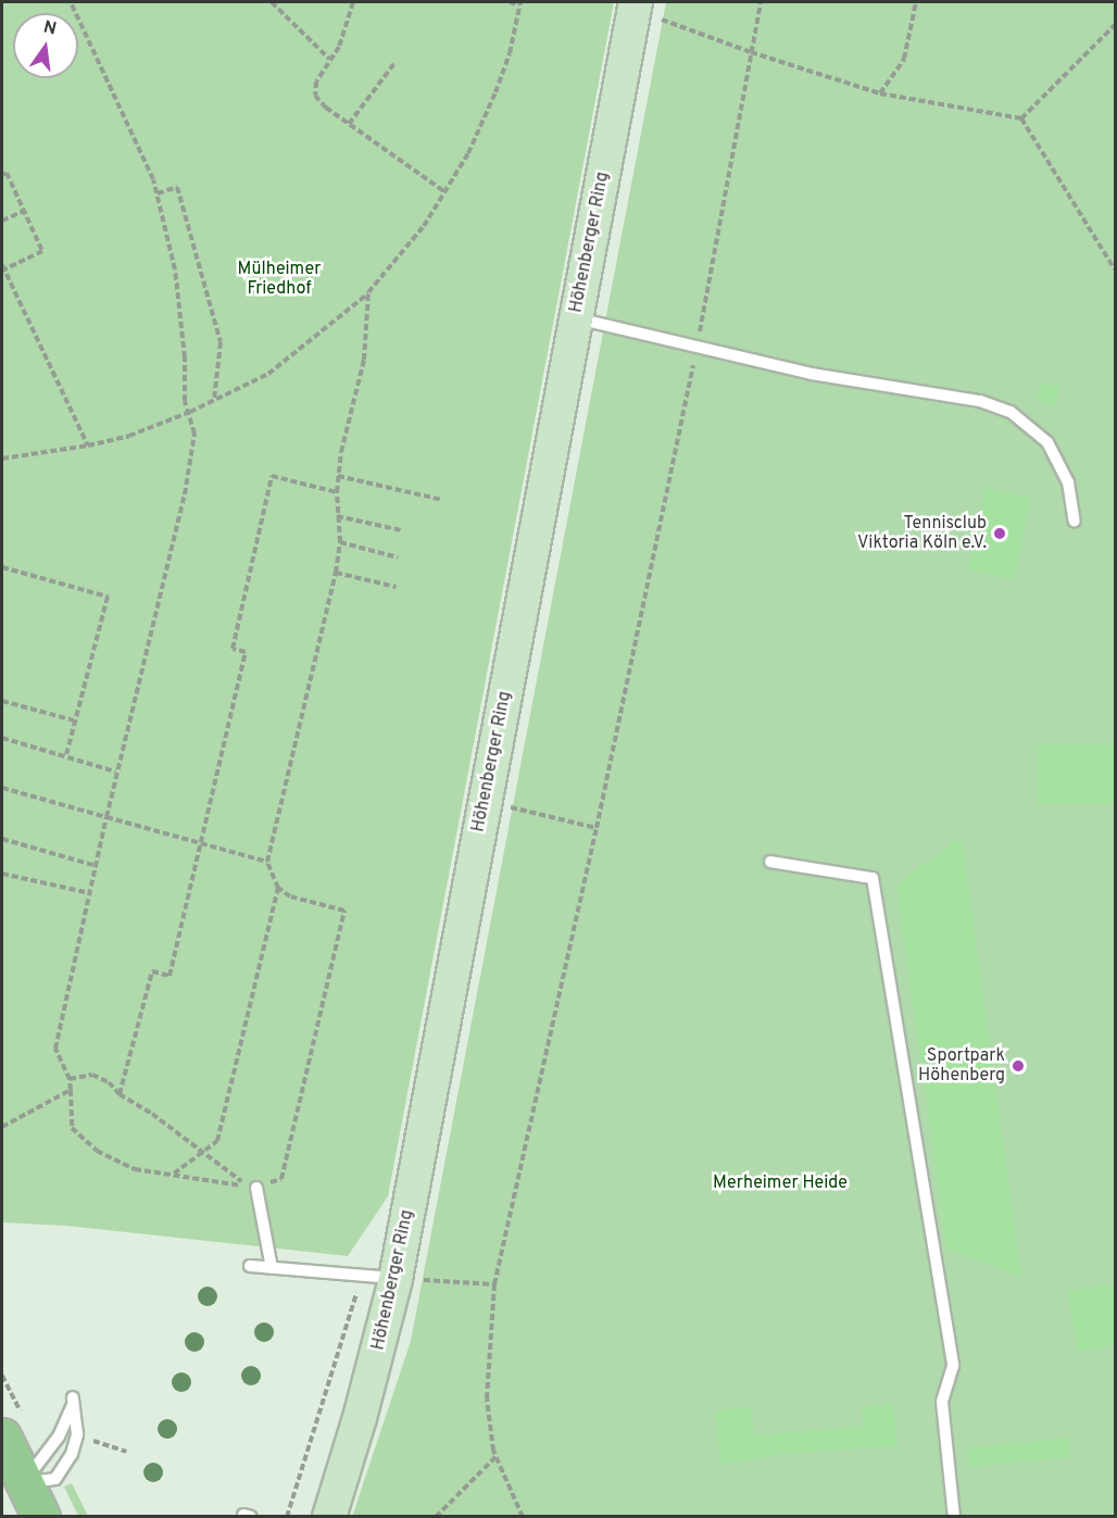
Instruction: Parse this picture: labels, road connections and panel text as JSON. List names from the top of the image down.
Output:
{
  "streets": {
    "street": ["Höhenberger Ring"]
  },
  "parks": ["Mülheimer Friedhof", "Merheimer Heide"],
  "places": ["Tennisclub Viktoria Köln e.V.", "Sportpark Höhenberg"],
  "north": "top"
}
